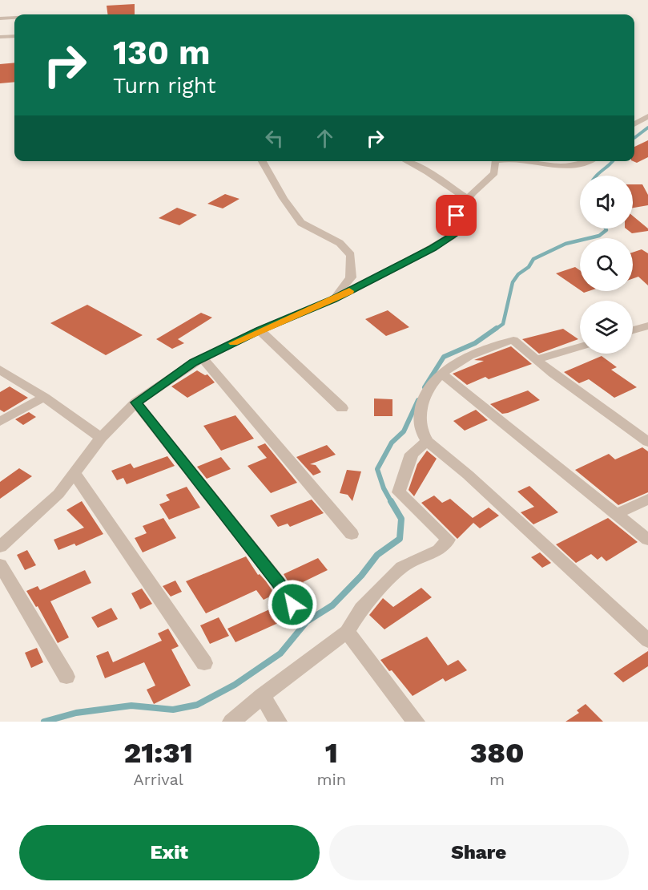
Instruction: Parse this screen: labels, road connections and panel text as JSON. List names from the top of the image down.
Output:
{
  "page": {
    "turn": ["130 m", "Turn right"],
    "eta": [
      "21:31",
      "Arrival",
      "1",
      "min",
      "380",
      "m"
    ],
    "buttons": ["Exit", "Share"]
  }
}
